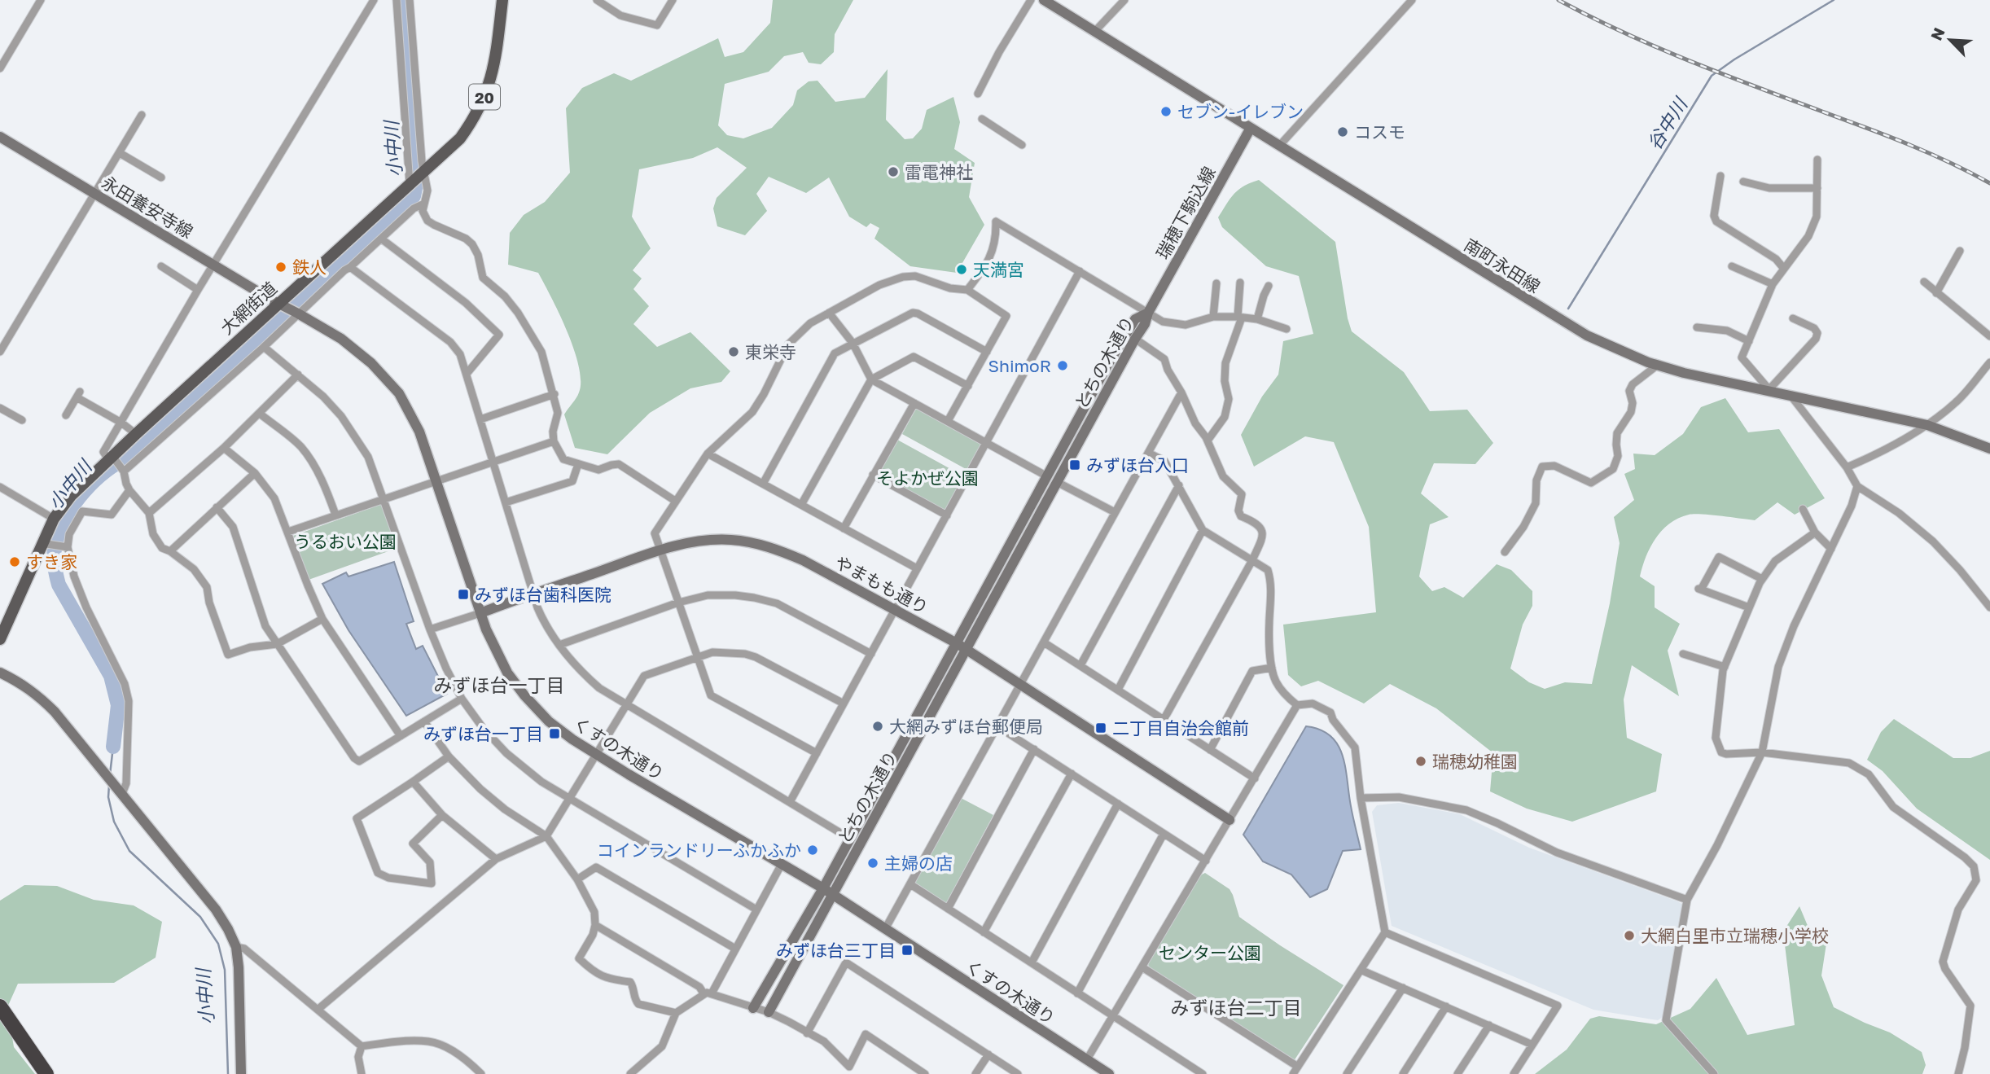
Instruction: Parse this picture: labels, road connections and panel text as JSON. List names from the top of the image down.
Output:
{
  "streets": {
    "main road": ["20", "大網街道"],
    "street": [
      "永田養安寺線",
      "瑞穂下駒込線",
      "南町永田線",
      "とちの木通り",
      "やまもも通り",
      "くすの木通り"
    ]
  },
  "crossings": [
    ["永田養安寺線", "大網街道"],
    ["永田養安寺線", "くすの木通り"],
    ["瑞穂下駒込線", "南町永田線"],
    ["瑞穂下駒込線", "とちの木通り"],
    ["大網街道", "くすの木通り"],
    ["とちの木通り", "やまもも通り"],
    ["とちの木通り", "くすの木通り"],
    ["やまもも通り", "くすの木通り"]
  ],
  "districts": ["みずほ台一丁目", "みずほ台二丁目"],
  "water": ["谷中川", "小中川"],
  "parks": ["そよかぜ公園", "うるおい公園", "センター公園"],
  "places": {
    "other": [
      "セブン-イレブン",
      "コスモ",
      "雷電神社",
      "鉄人",
      "天満宮",
      "東栄寺",
      "ShimoR",
      "すき家",
      "大網みずほ台郵便局",
      "瑞穂幼稚園",
      "コインランドリーふかふか",
      "主婦の店",
      "大網白里市立瑞穂小学校"
    ],
    "transit": [
      "みずほ台入口",
      "みずほ台歯科医院",
      "二丁目自治会館前",
      "みずほ台一丁目",
      "みずほ台三丁目"
    ]
  },
  "north": "top left"
}
